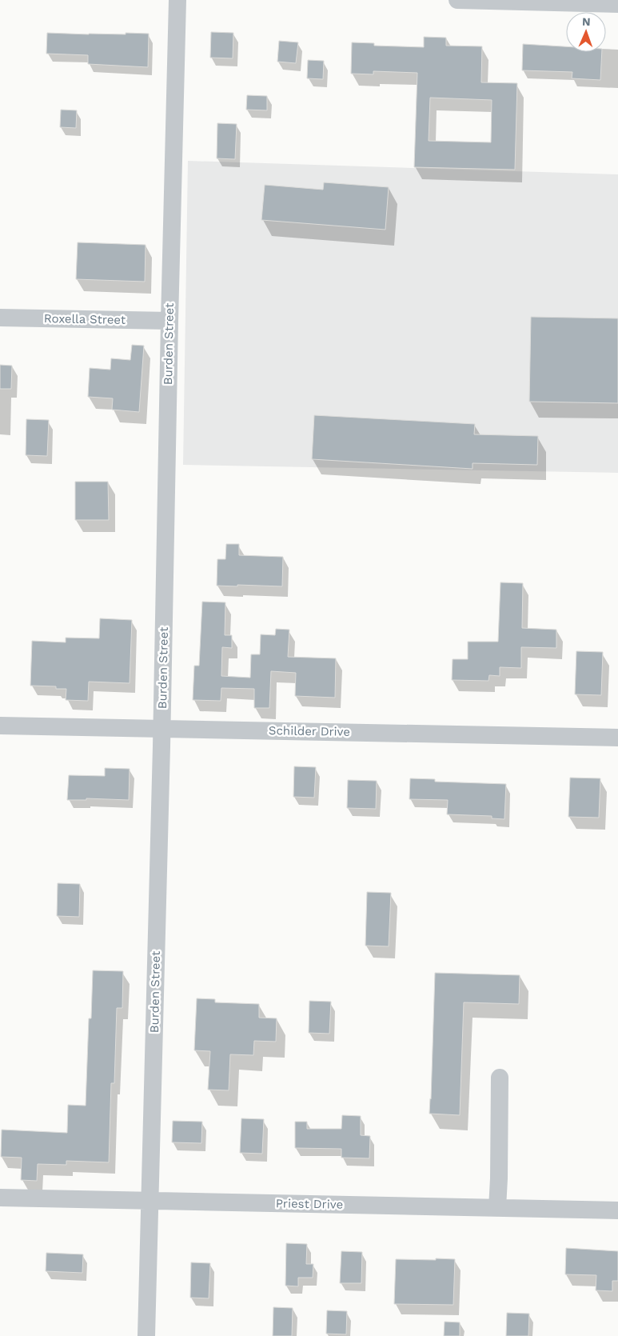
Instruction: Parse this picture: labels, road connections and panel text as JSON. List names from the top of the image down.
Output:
{
  "streets": {
    "street": [
      "Roxella Street",
      "Burden Street",
      "Schilder Drive",
      "Priest Drive"
    ]
  },
  "crossings": [
    ["Roxella Street", "Burden Street"],
    ["Burden Street", "Schilder Drive"],
    ["Burden Street", "Priest Drive"]
  ],
  "north": "top"
}
